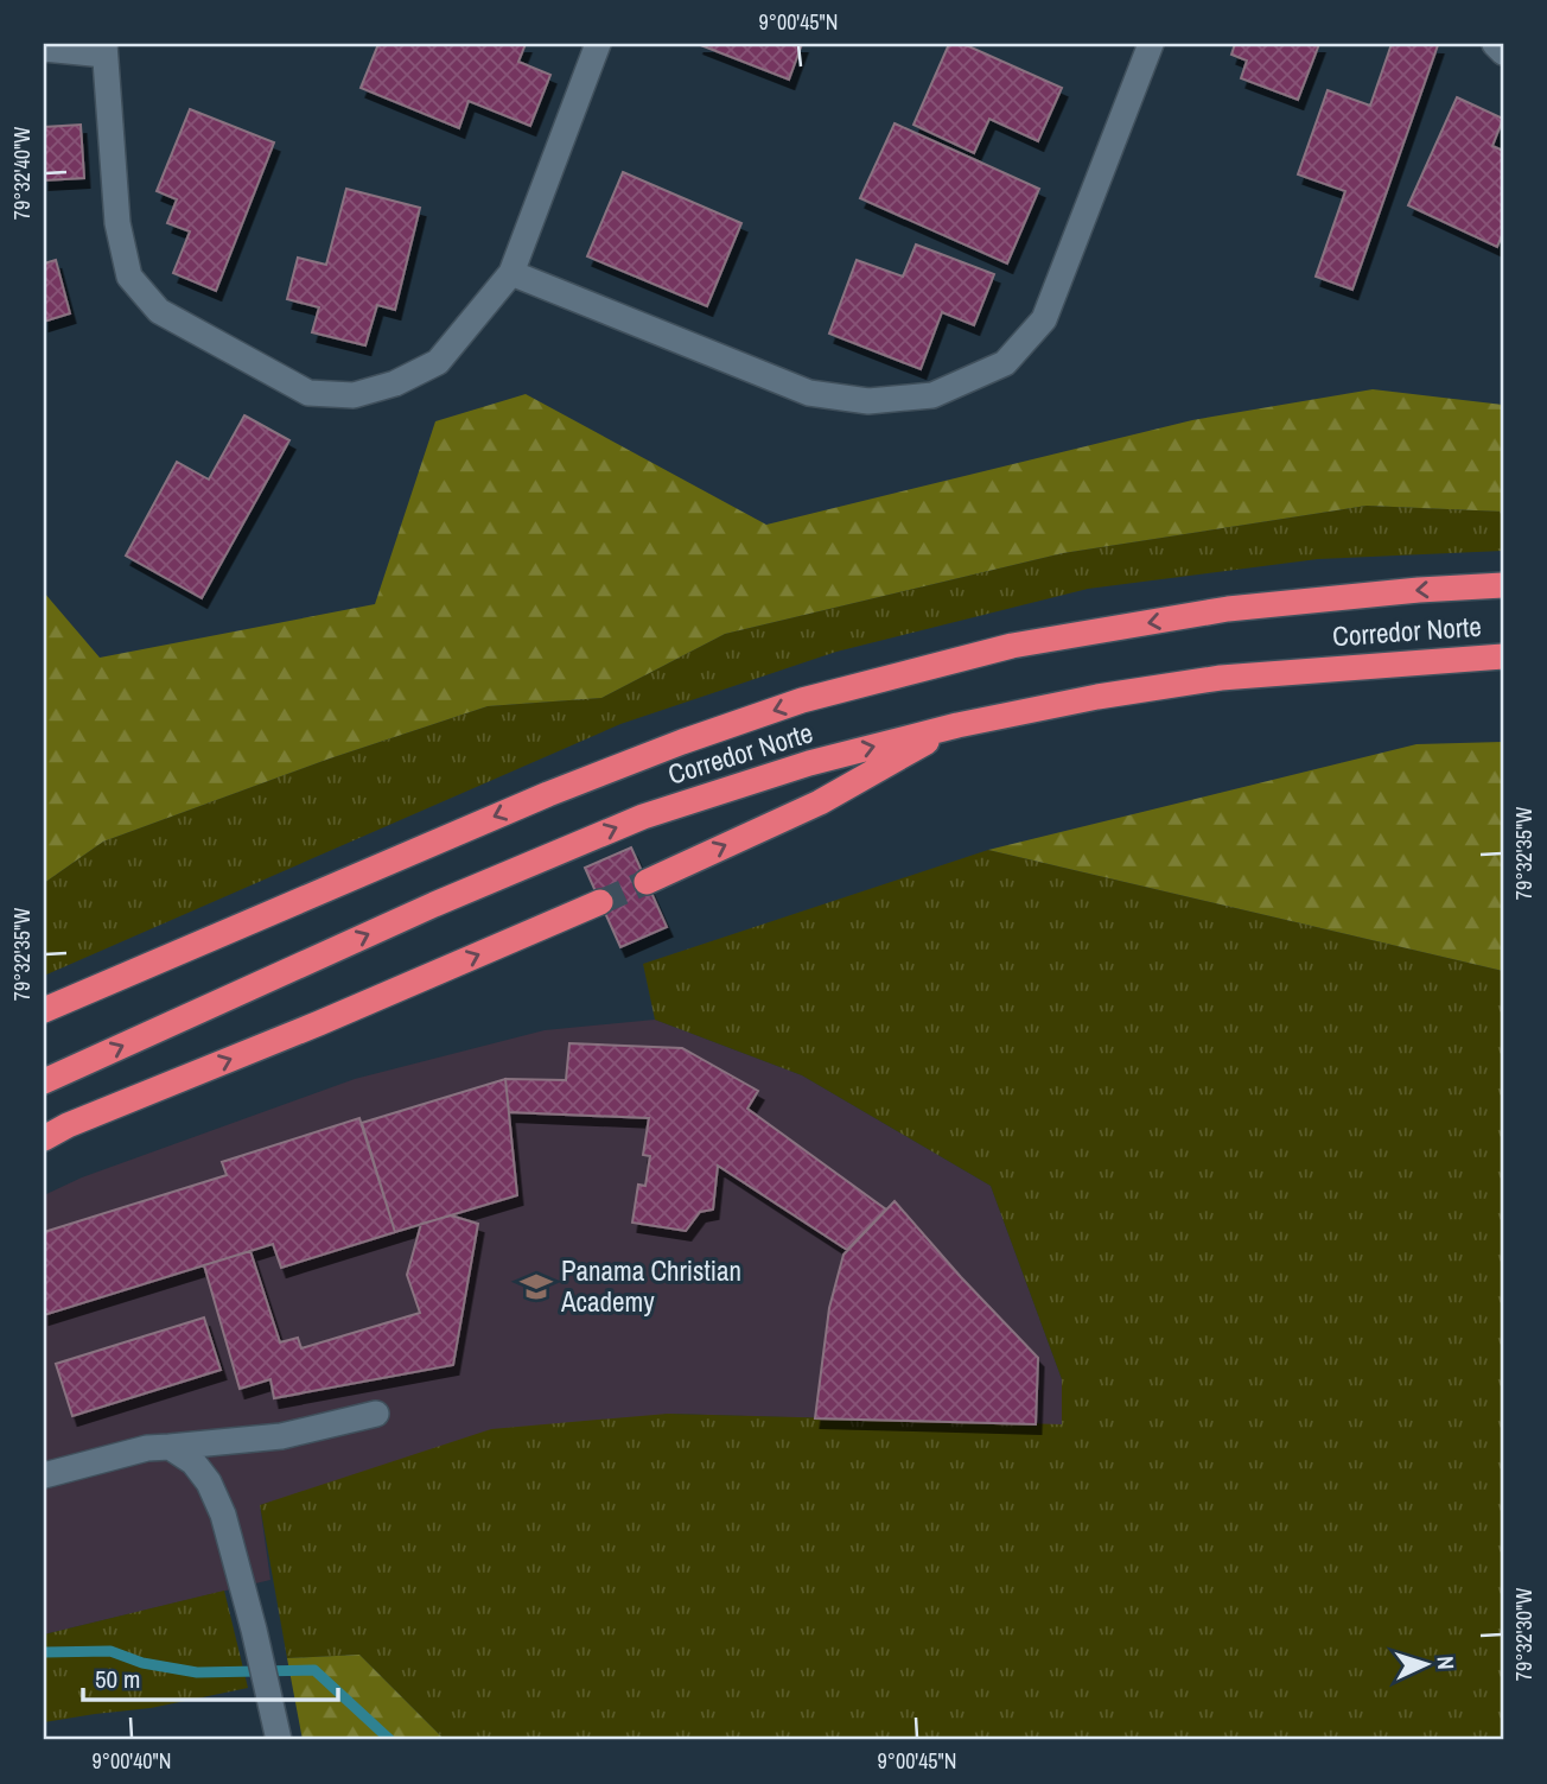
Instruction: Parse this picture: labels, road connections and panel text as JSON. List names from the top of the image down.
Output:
{
  "streets": {
    "highway": ["Corredor Norte"]
  },
  "places": {
    "school or university": ["Panama Christian Academy"]
  },
  "scale_bar": "50 m",
  "north": "right",
  "coordinates": [
    "9°00'45\"N",
    "79°32'40\"W",
    "79°32'35\"W",
    "79°32'30\"W",
    "9°00'40\"N"
  ]
}
